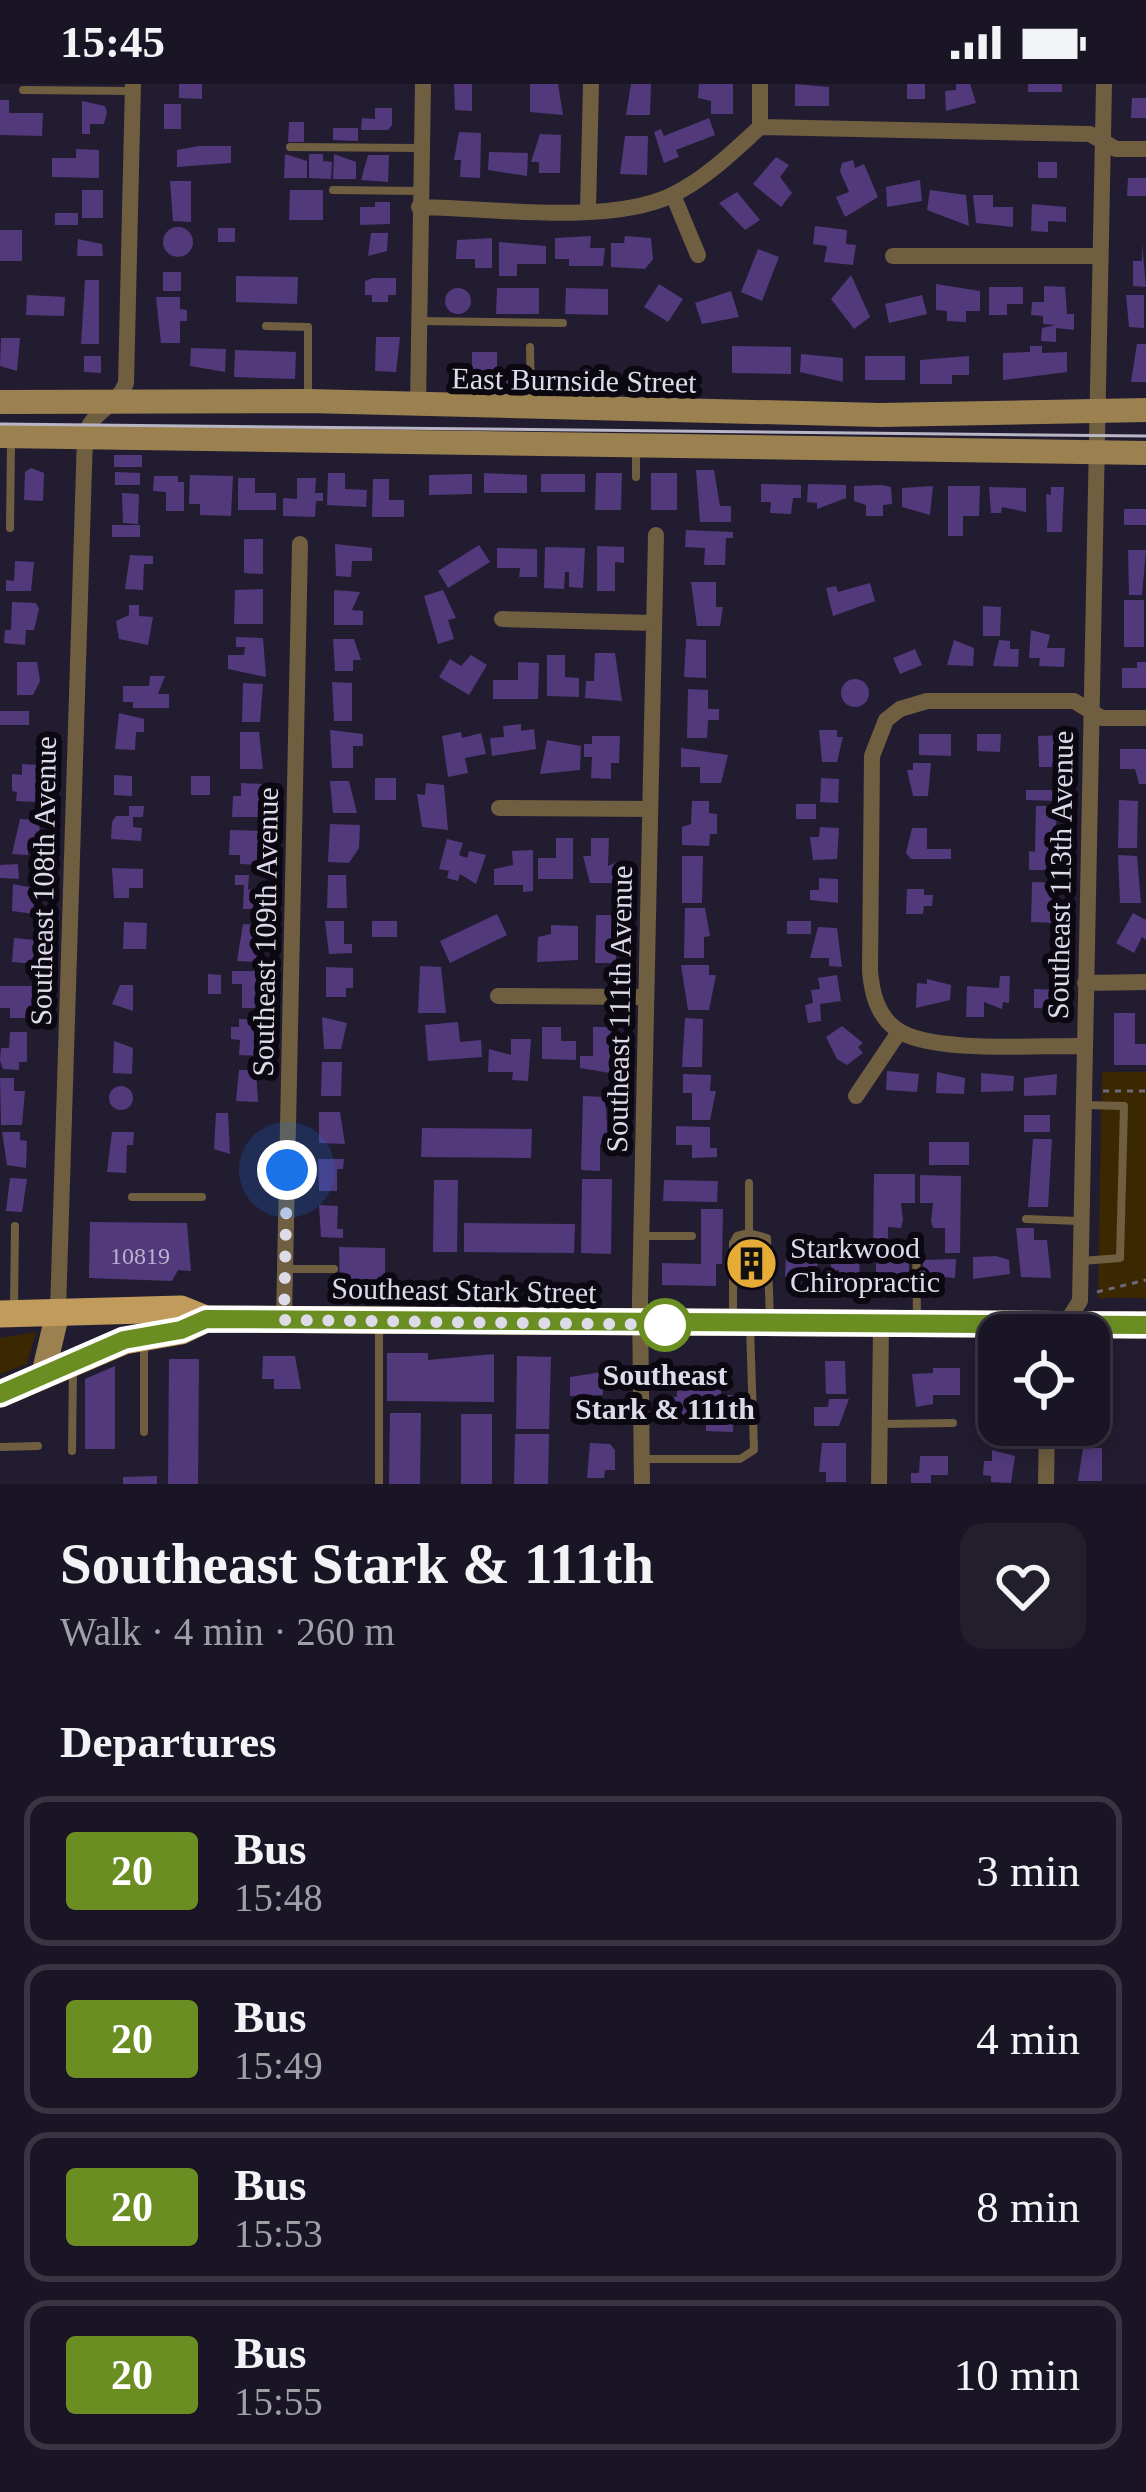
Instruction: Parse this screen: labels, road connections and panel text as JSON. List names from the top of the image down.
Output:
{
  "streets": {
    "main road": ["Southeast Stark Street"],
    "street": [
      "East Burnside Street",
      "Southeast 113th Avenue",
      "Southeast 108th Avenue",
      "Southeast 109th Avenue",
      "Southeast 111th Avenue"
    ]
  },
  "crossings": [
    ["East Burnside Street", "Southeast 113th Avenue"],
    ["East Burnside Street", "Southeast 108th Avenue"],
    ["Southeast 108th Avenue", "Southeast Stark Street"],
    ["Southeast 109th Avenue", "Southeast Stark Street"],
    ["Southeast 111th Avenue", "Southeast Stark Street"]
  ],
  "places": {
    "building": ["Starkwood Chiropractic"],
    "other": ["Southeast Stark & 111th"]
  },
  "lines": ["bus line 20"],
  "house_numbers": ["10819"],
  "page": {
    "status": "15:45",
    "heading": [
      ["Southeast Stark & 111th", "Walk · 4 min · 260 m"],
      "Departures"
    ],
    "list": [
      {
        "mark": "20",
        "name": "Bus",
        "note": "15:48",
        "value": "3 min"
      },
      {
        "mark": "20",
        "name": "Bus",
        "note": "15:49",
        "value": "4 min"
      },
      {
        "mark": "20",
        "name": "Bus",
        "note": "15:53",
        "value": "8 min"
      },
      {
        "mark": "20",
        "name": "Bus",
        "note": "15:55",
        "value": "10 min"
      }
    ]
  }
}
